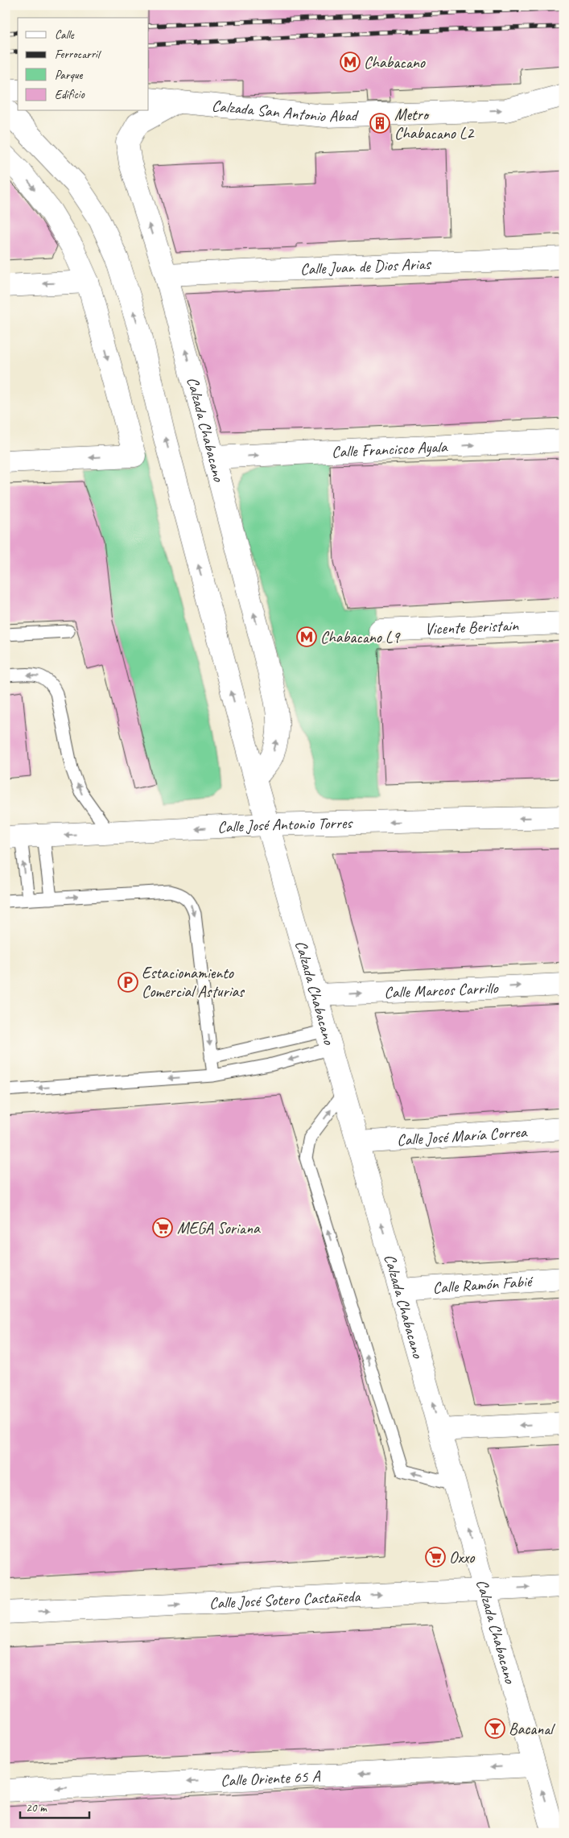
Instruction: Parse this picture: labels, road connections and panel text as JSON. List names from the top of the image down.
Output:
{
  "streets": {
    "main road": [
      "Calzada San Antonio Abad",
      "Calle Juan de Dios Arias",
      "Calzada Chabacano",
      "Calle Francisco Ayala",
      "Vicente Beristain",
      "Calle José Antonio Torres",
      "Calle Marcos Carrillo",
      "Calle José María Correa",
      "Calle Ramón Fabié",
      "Calle José Sotero Castañeda",
      "Calle Oriente 65 A"
    ]
  },
  "crossings": [
    ["Calzada San Antonio Abad", "Calzada Chabacano"],
    ["Calle Juan de Dios Arias", "Calzada Chabacano"],
    ["Calzada Chabacano", "Calle Francisco Ayala"],
    ["Calzada Chabacano", "Calle José Antonio Torres"],
    ["Calzada Chabacano", "Calle Marcos Carrillo"],
    ["Calzada Chabacano", "Calle José María Correa"],
    ["Calzada Chabacano", "Calle Ramón Fabié"],
    ["Calzada Chabacano", "Calle José Sotero Castañeda"],
    ["Calzada Chabacano", "Calle Oriente 65 A"]
  ],
  "one_way": [
    "Calzada San Antonio Abad",
    "Calzada Chabacano",
    "Calle Francisco Ayala",
    "Calle José Antonio Torres",
    "Calle Marcos Carrillo",
    "Calle José Sotero Castañeda",
    "Calle Oriente 65 A"
  ],
  "places": {
    "metro station": ["Chabacano", "Chabacano L9"],
    "building": ["Metro Chabacano L2"],
    "parking": ["Estacionamiento Comercial Asturias"],
    "supermarket": ["MEGA Soriana", "Oxxo"],
    "bar": ["Bacanal"]
  },
  "legend": [
    "Calle",
    "Ferrocarril",
    "Parque",
    "Edificio"
  ],
  "scale_bar": "20 m"
}
